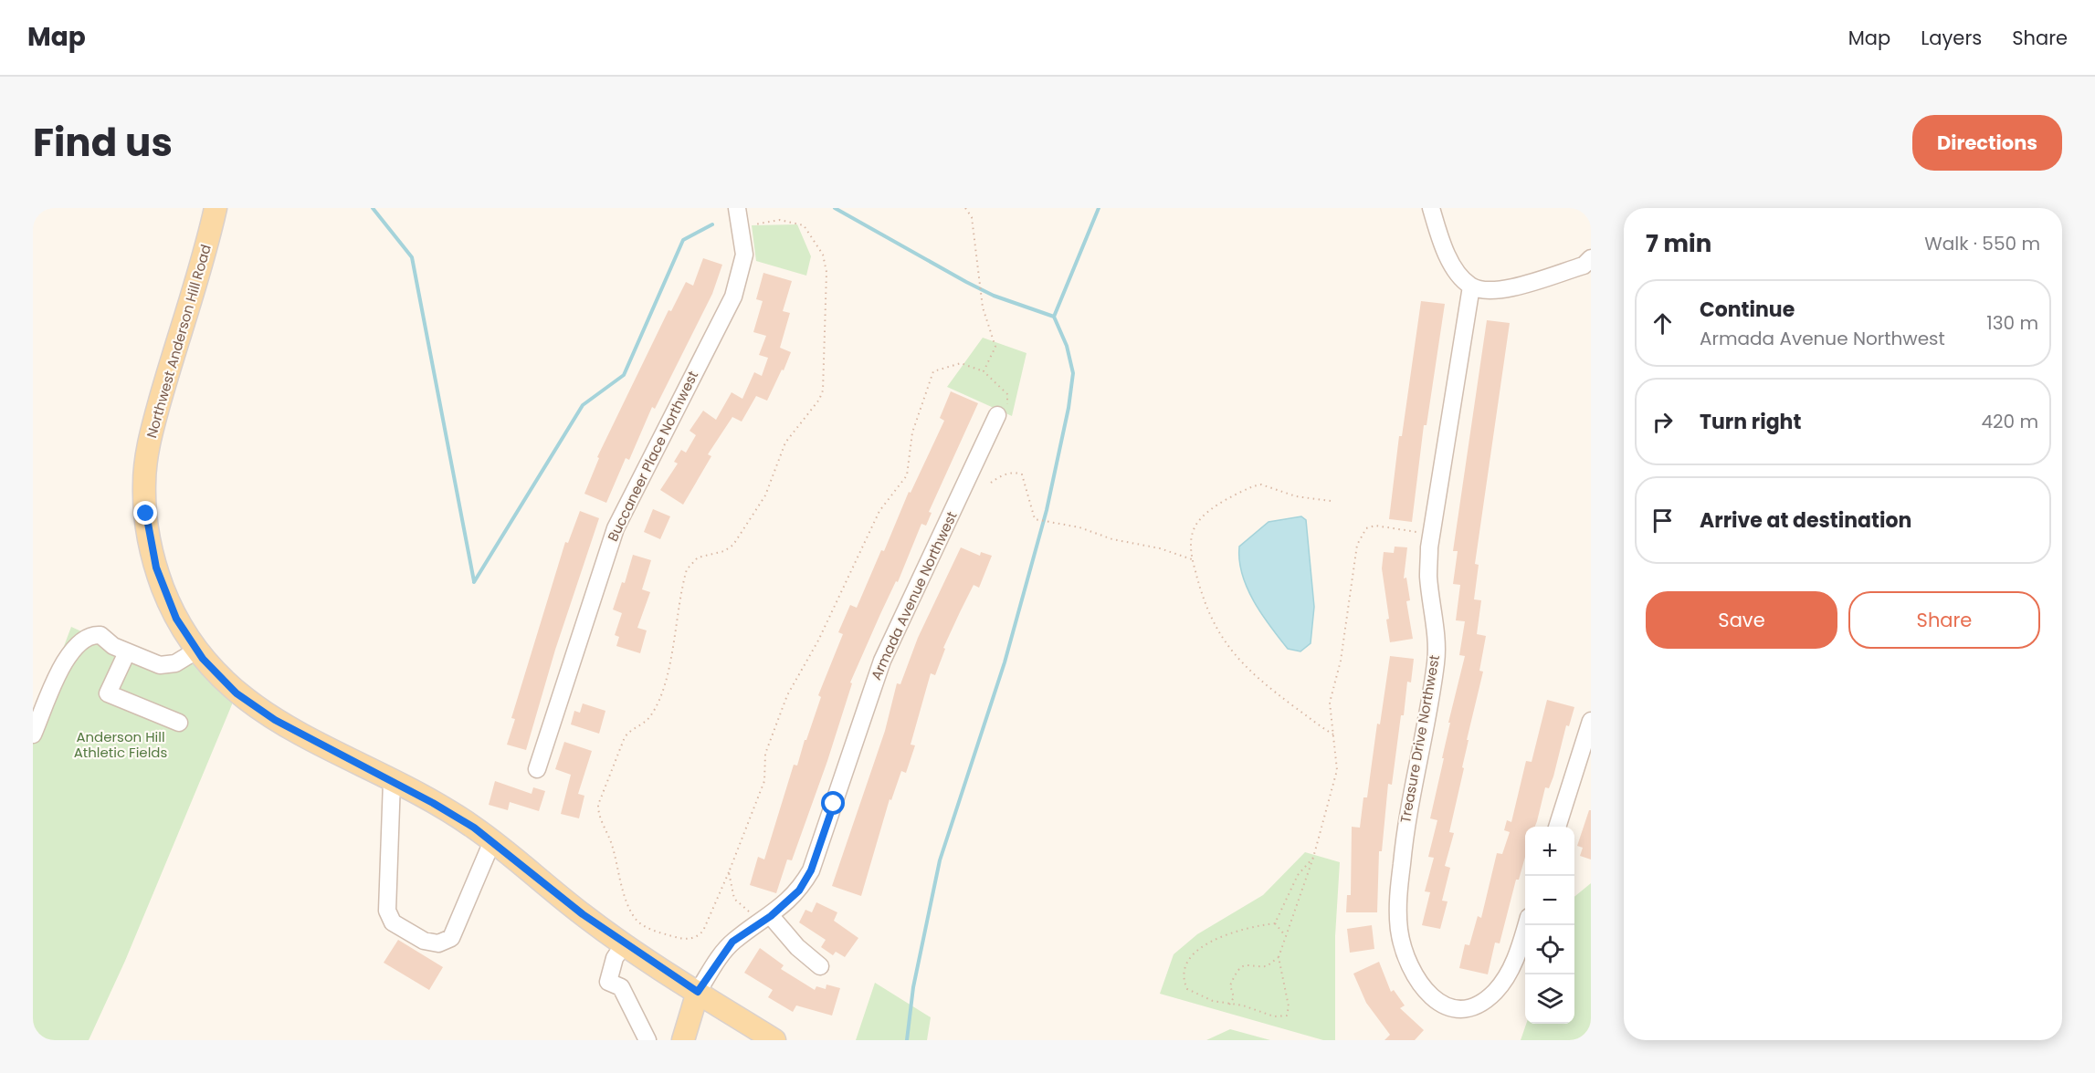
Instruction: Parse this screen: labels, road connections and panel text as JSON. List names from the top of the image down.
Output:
{
  "streets": {
    "main road": ["Northwest Anderson Hill Road"],
    "street": ["Buccaneer Place Northwest", "Armada Avenue Northwest", "Treasure Drive Northwest"]
  },
  "crossings": [
    ["Northwest Anderson Hill Road", "Armada Avenue Northwest"]
  ],
  "parks": ["Anderson Hill Athletic Fields"],
  "page": {
    "header": "Map",
    "nav": ["Map", "Layers", "Share"],
    "title": "Find us",
    "buttons": [
      "Directions",
      ["Save", "Share"]
    ],
    "heading": ["7 min", "Walk · 550 m"],
    "list": [
      ["Continue", "Armada Avenue Northwest", "130 m"],
      ["Turn right", "420 m"],
      "Arrive at destination"
    ],
    "map_buttons": ["+", "−"]
  }
}
